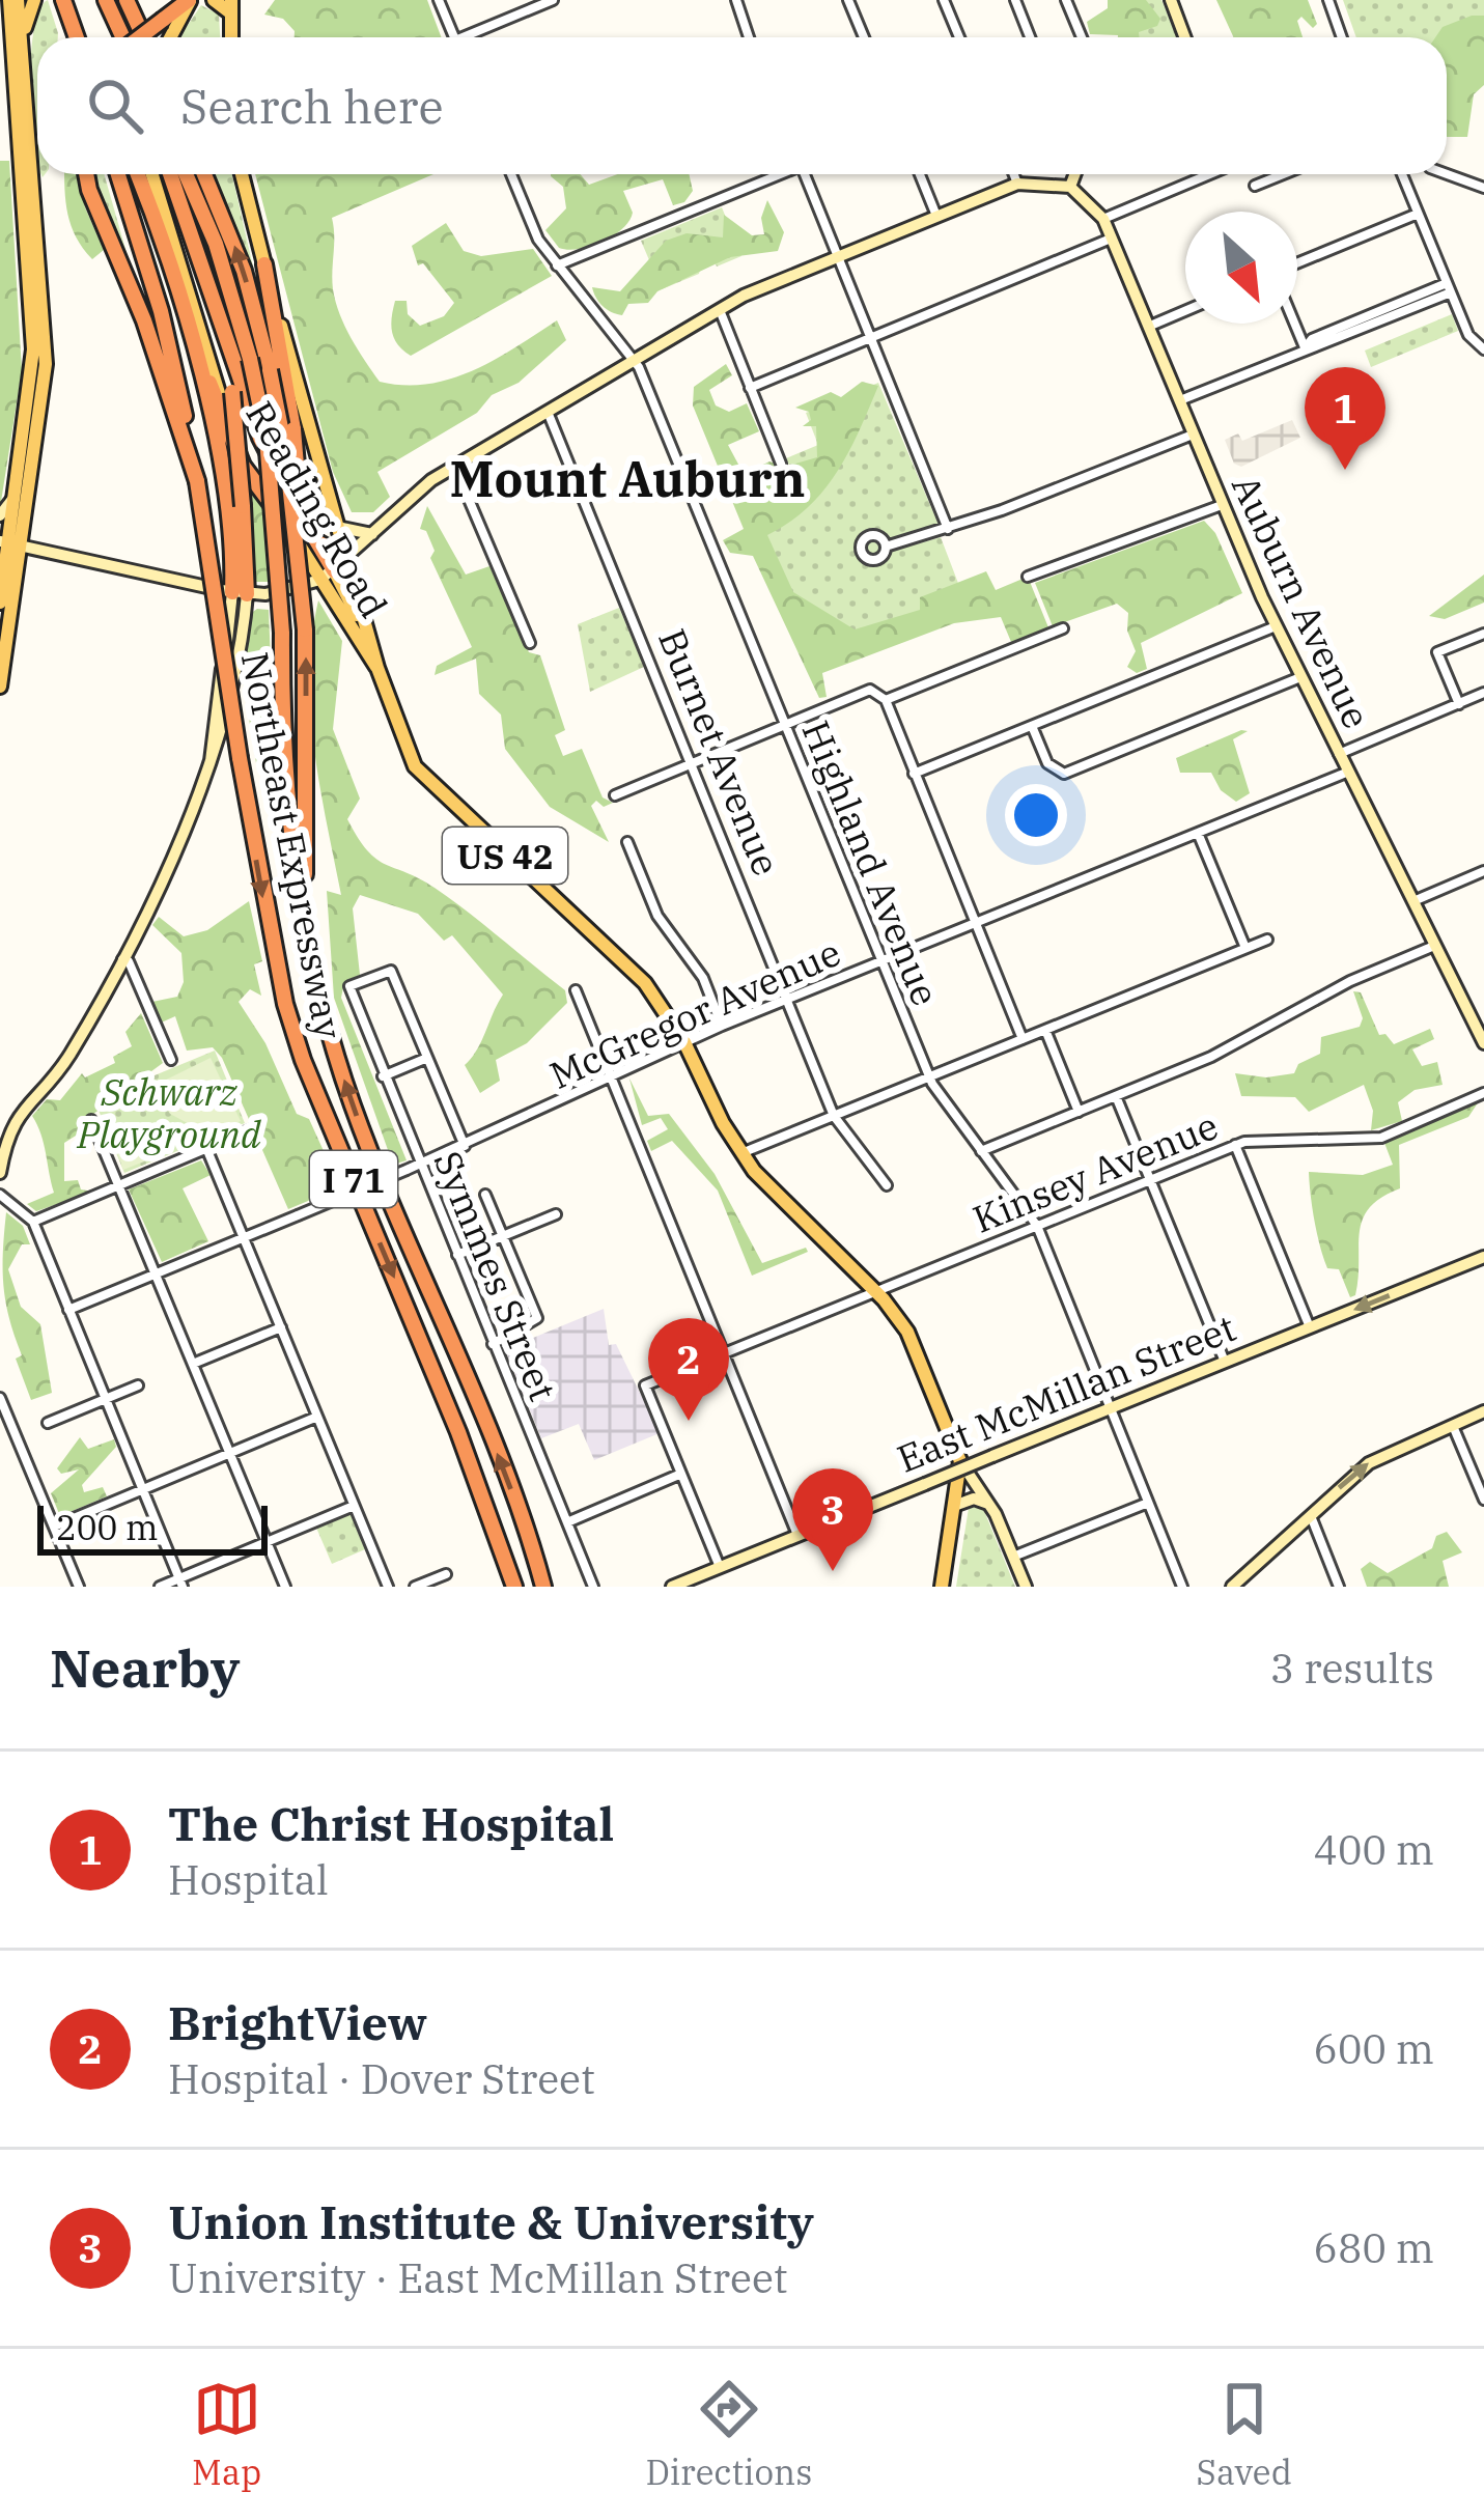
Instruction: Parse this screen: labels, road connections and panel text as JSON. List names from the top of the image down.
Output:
{
  "streets": {
    "highway": ["Northeast Expressway", "I 71"],
    "main road": [
      "Reading Road",
      "Auburn Avenue",
      "US 42",
      "East McMillan Street"
    ],
    "street": [
      "Burnet Avenue",
      "Highland Avenue",
      "McGregor Avenue",
      "Kinsey Avenue",
      "Symmes Street"
    ]
  },
  "crossings": [
    ["Reading Road", "McGregor Avenue"],
    ["Reading Road", "Kinsey Avenue"],
    ["Auburn Avenue", "McGregor Avenue"],
    ["Burnet Avenue", "McGregor Avenue"],
    ["Highland Avenue", "McGregor Avenue"],
    ["Highland Avenue", "Kinsey Avenue"],
    ["Highland Avenue", "East McMillan Street"],
    ["McGregor Avenue", "Symmes Street"]
  ],
  "districts": ["Mount Auburn"],
  "parks": ["Schwarz Playground"],
  "scale_bar": "200 m",
  "north": "bottom right",
  "page": {
    "search": "Search here",
    "pins": ["1", "2", "3"],
    "scale": "200 m",
    "heading": ["Nearby", "3 results"],
    "list": [
      {
        "mark": "1",
        "name": "The Christ Hospital",
        "note": "Hospital",
        "value": "400 m"
      },
      {
        "mark": "2",
        "name": "BrightView",
        "note": "Hospital · Dover Street",
        "value": "600 m"
      },
      {
        "mark": "3",
        "name": "Union Institute & University",
        "note": "University · East McMillan Street",
        "value": "680 m"
      }
    ],
    "nav": ["Map", "Directions", "Saved"]
  }
}
